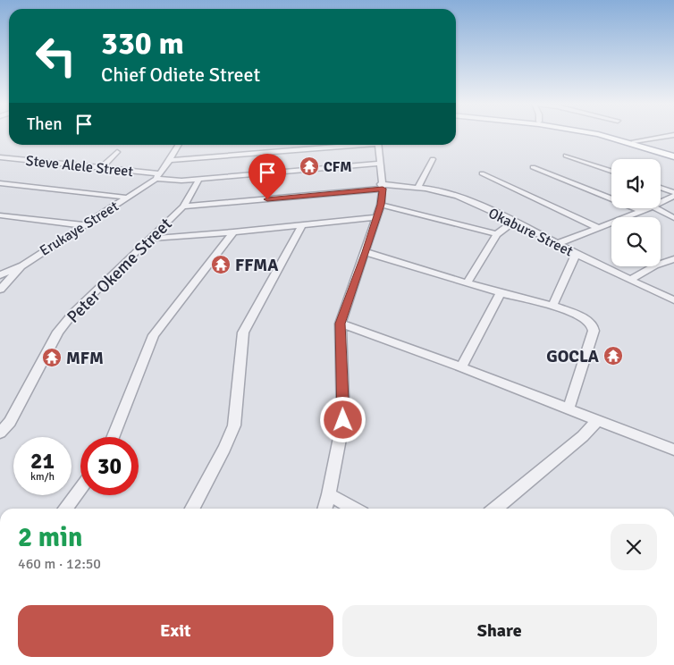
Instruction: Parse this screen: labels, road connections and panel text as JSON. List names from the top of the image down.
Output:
{
  "streets": {
    "street": [
      "Steve Alele Street",
      "Erukaye Street",
      "Okabure Street",
      "Peter Okeme Street"
    ]
  },
  "crossings": [
    ["Steve Alele Street", "Erukaye Street"],
    ["Steve Alele Street", "Peter Okeme Street"],
    ["Okabure Street", "Peter Okeme Street"]
  ],
  "places": {
    "temple": [
      "CFM",
      "FFMA",
      "GOCLA",
      "MFM"
    ]
  },
  "page": {
    "turn": ["330 m", "Chief Odiete Street"],
    "then": "Then",
    "speed": "21 km/h",
    "limit": "30",
    "heading": ["2 min", "460 m · 12:50"],
    "buttons": ["Exit", "Share"]
  }
}
